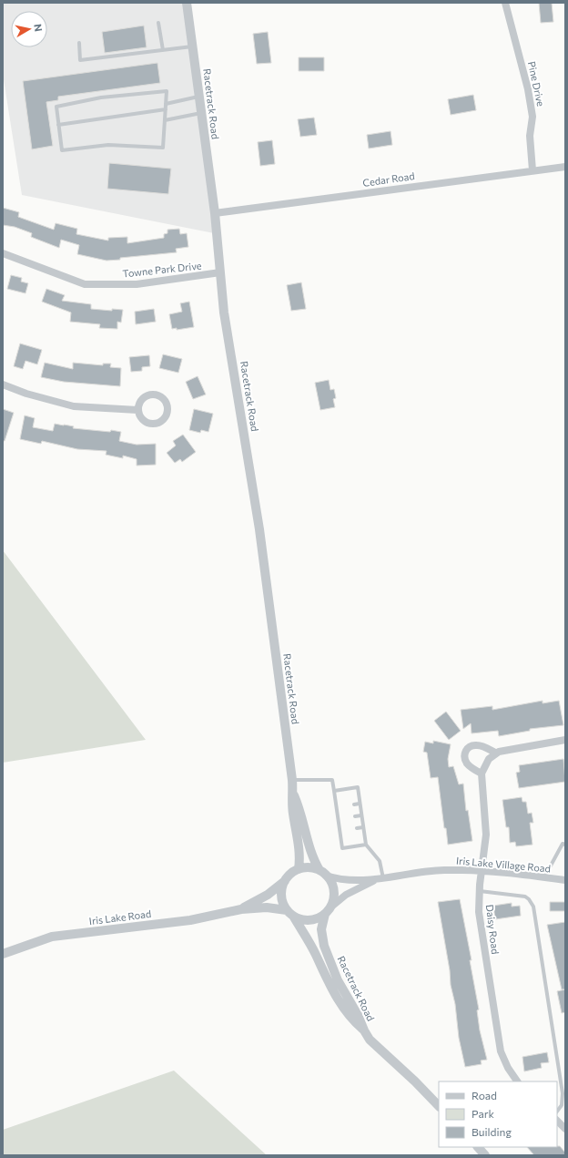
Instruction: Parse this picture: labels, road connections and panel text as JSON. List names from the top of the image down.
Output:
{
  "streets": {
    "street": [
      "Pine Drive",
      "Racetrack Road",
      "Cedar Road",
      "Towne Park Drive",
      "Iris Lake Village Road",
      "Iris Lake Road",
      "Daisy Road"
    ]
  },
  "crossings": [
    ["Pine Drive", "Cedar Road"],
    ["Racetrack Road", "Cedar Road"],
    ["Racetrack Road", "Towne Park Drive"],
    ["Racetrack Road", "Iris Lake Village Road"],
    ["Racetrack Road", "Iris Lake Road"],
    ["Iris Lake Village Road", "Iris Lake Road"],
    ["Iris Lake Village Road", "Daisy Road"]
  ],
  "legend": ["Road", "Park", "Building"],
  "north": "right"
}
